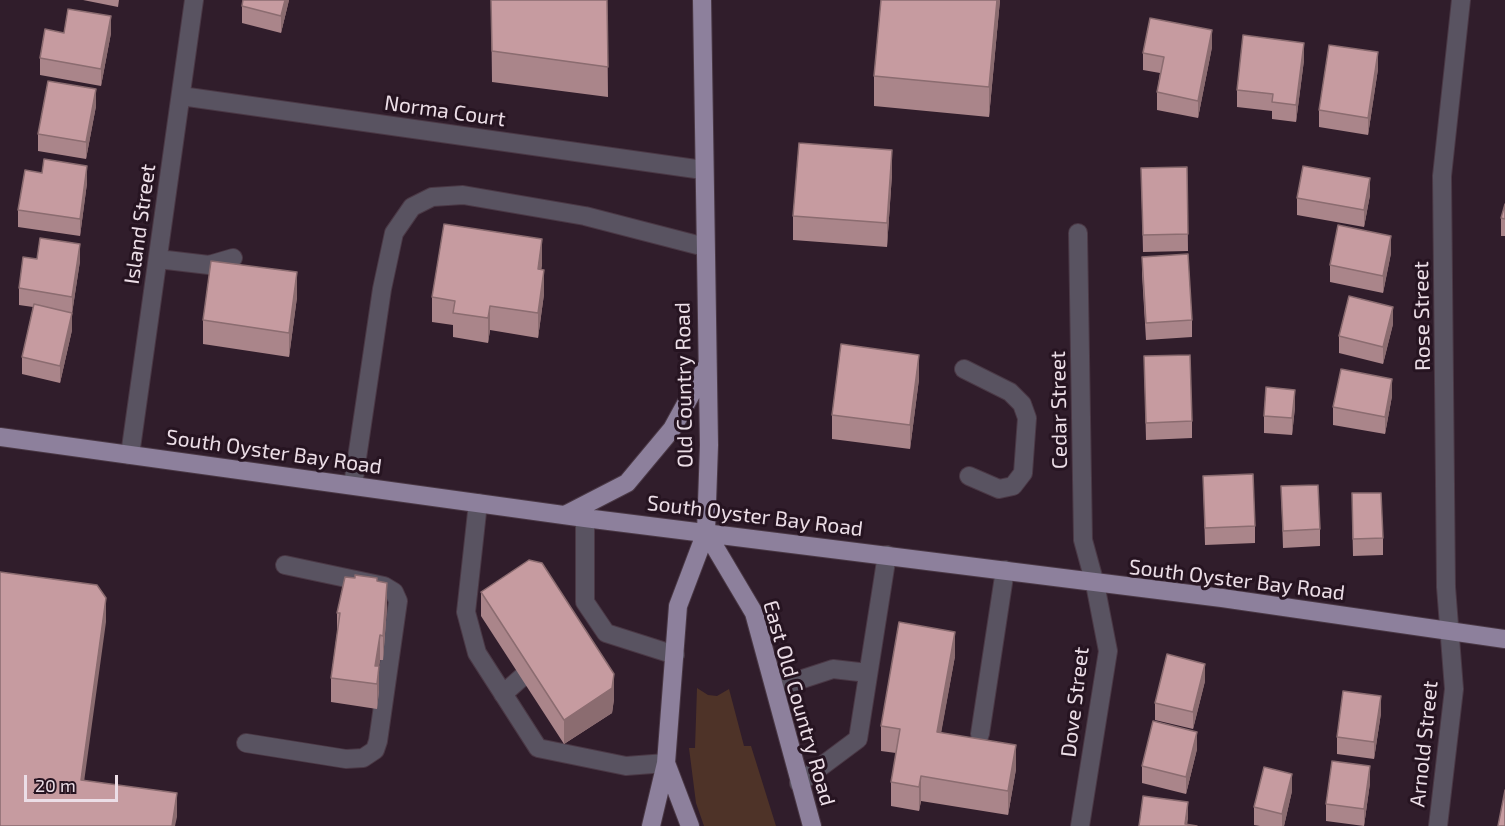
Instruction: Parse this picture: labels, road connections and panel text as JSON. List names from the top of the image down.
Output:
{
  "streets": {
    "main road": ["Old Country Road", "South Oyster Bay Road", "East Old Country Road"],
    "street": [
      "Norma Court",
      "Island Street",
      "Rose Street",
      "Cedar Street",
      "Dove Street",
      "Arnold Street"
    ]
  },
  "crossings": [
    ["Norma Court", "Island Street"],
    ["Norma Court", "Old Country Road"],
    ["Island Street", "South Oyster Bay Road"],
    ["Rose Street", "South Oyster Bay Road"],
    ["Rose Street", "Arnold Street"],
    ["Old Country Road", "South Oyster Bay Road"],
    ["Old Country Road", "East Old Country Road"],
    ["Cedar Street", "South Oyster Bay Road"],
    ["Cedar Street", "Dove Street"],
    ["South Oyster Bay Road", "Dove Street"],
    ["South Oyster Bay Road", "East Old Country Road"],
    ["South Oyster Bay Road", "Arnold Street"]
  ],
  "scale_bar": "20 m"
}
